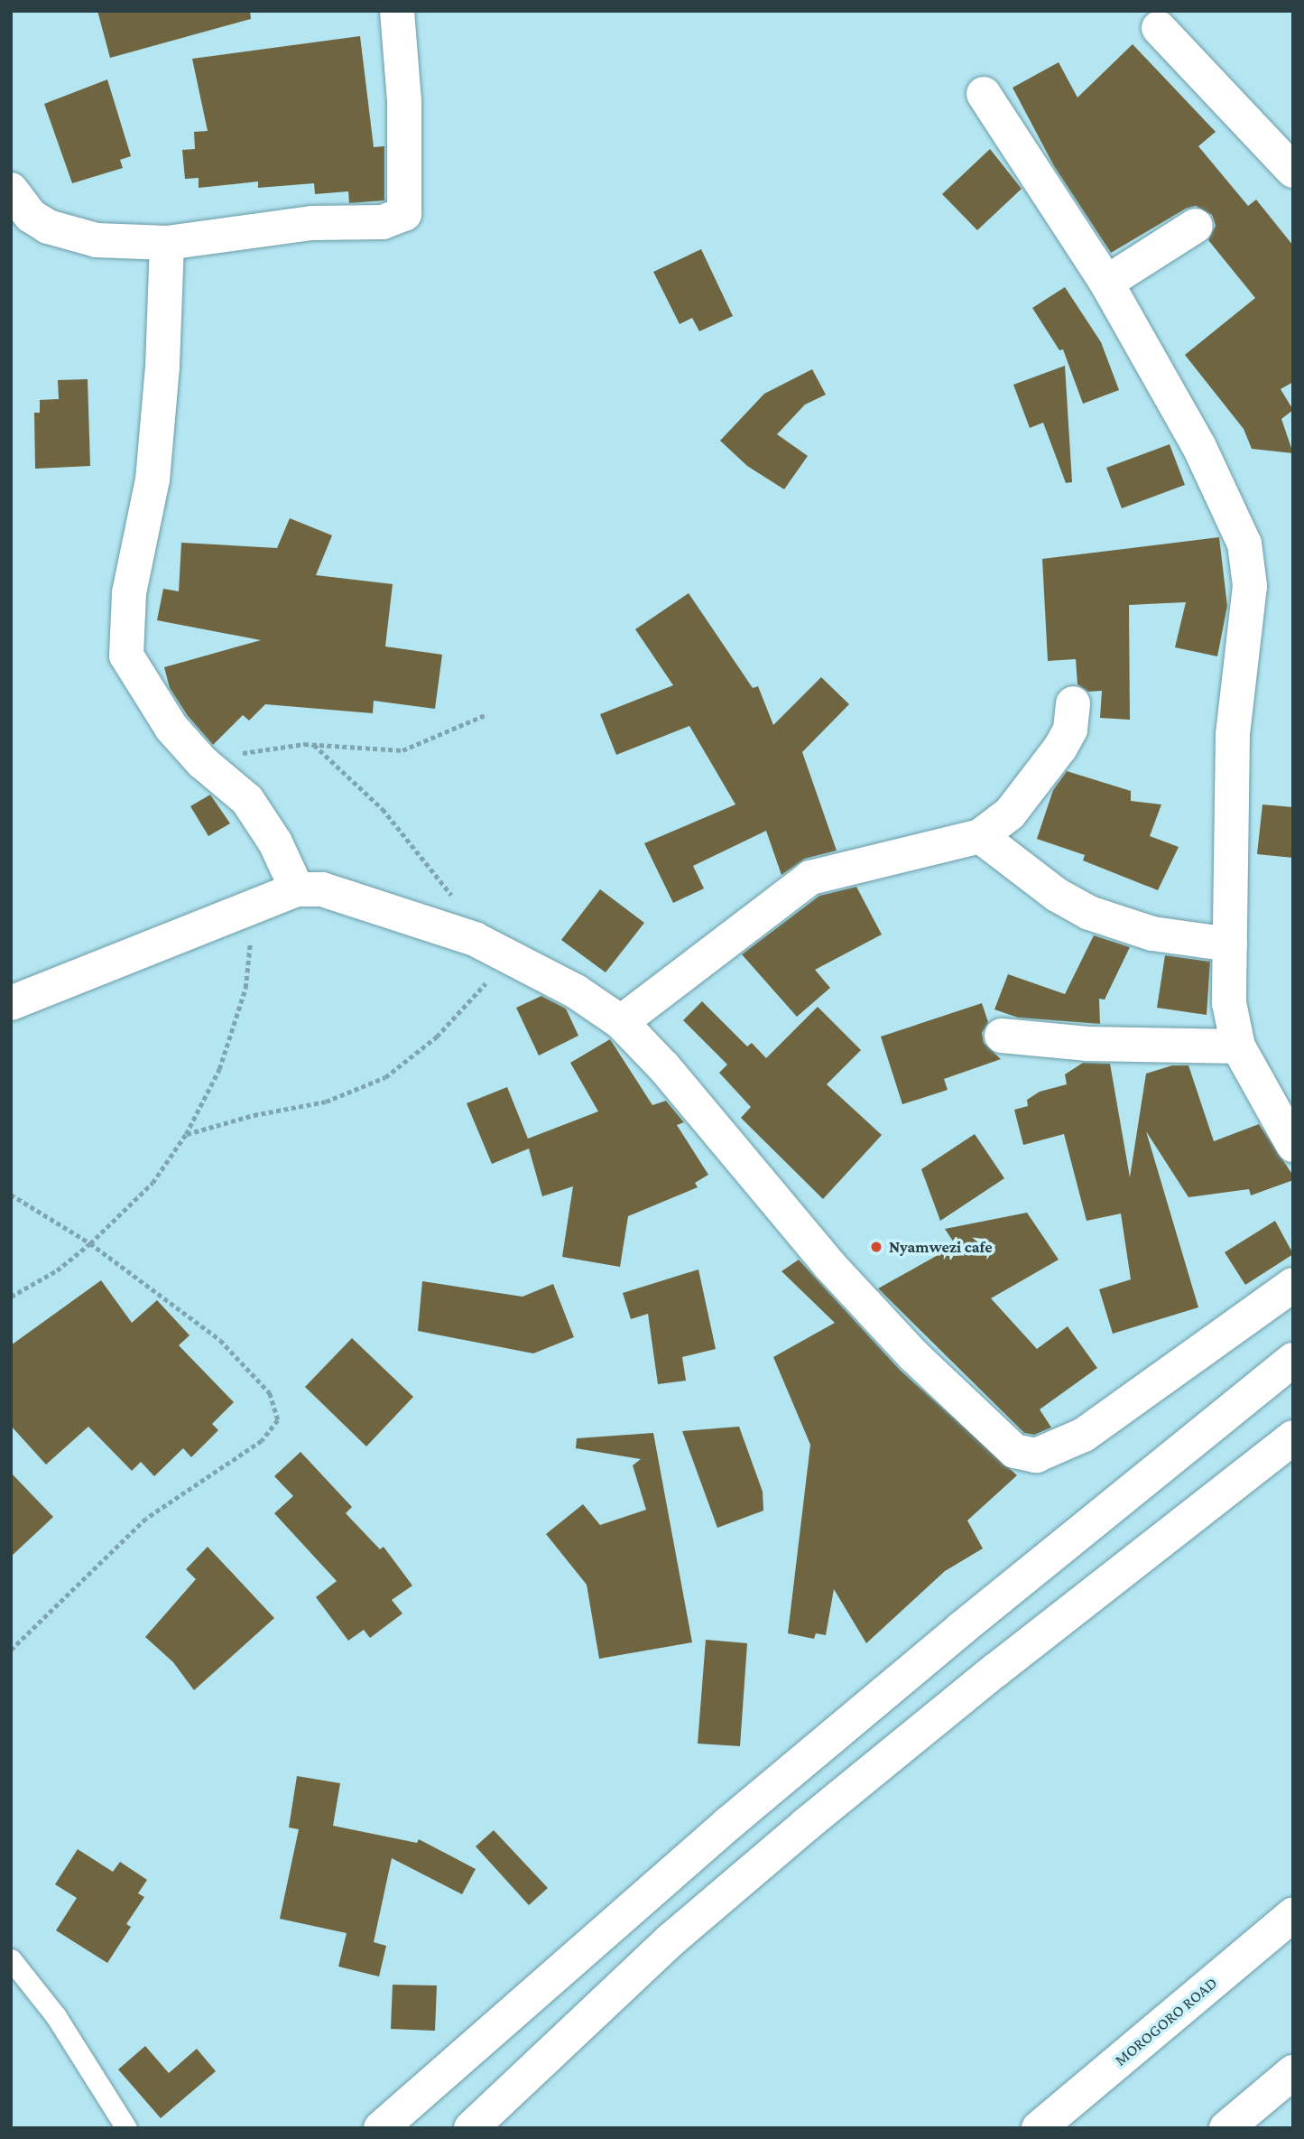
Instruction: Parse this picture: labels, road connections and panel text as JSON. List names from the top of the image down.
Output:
{
  "streets": {
    "main road": ["MOROGORO ROAD"]
  },
  "places": ["Nyamwezi cafe"]
}
